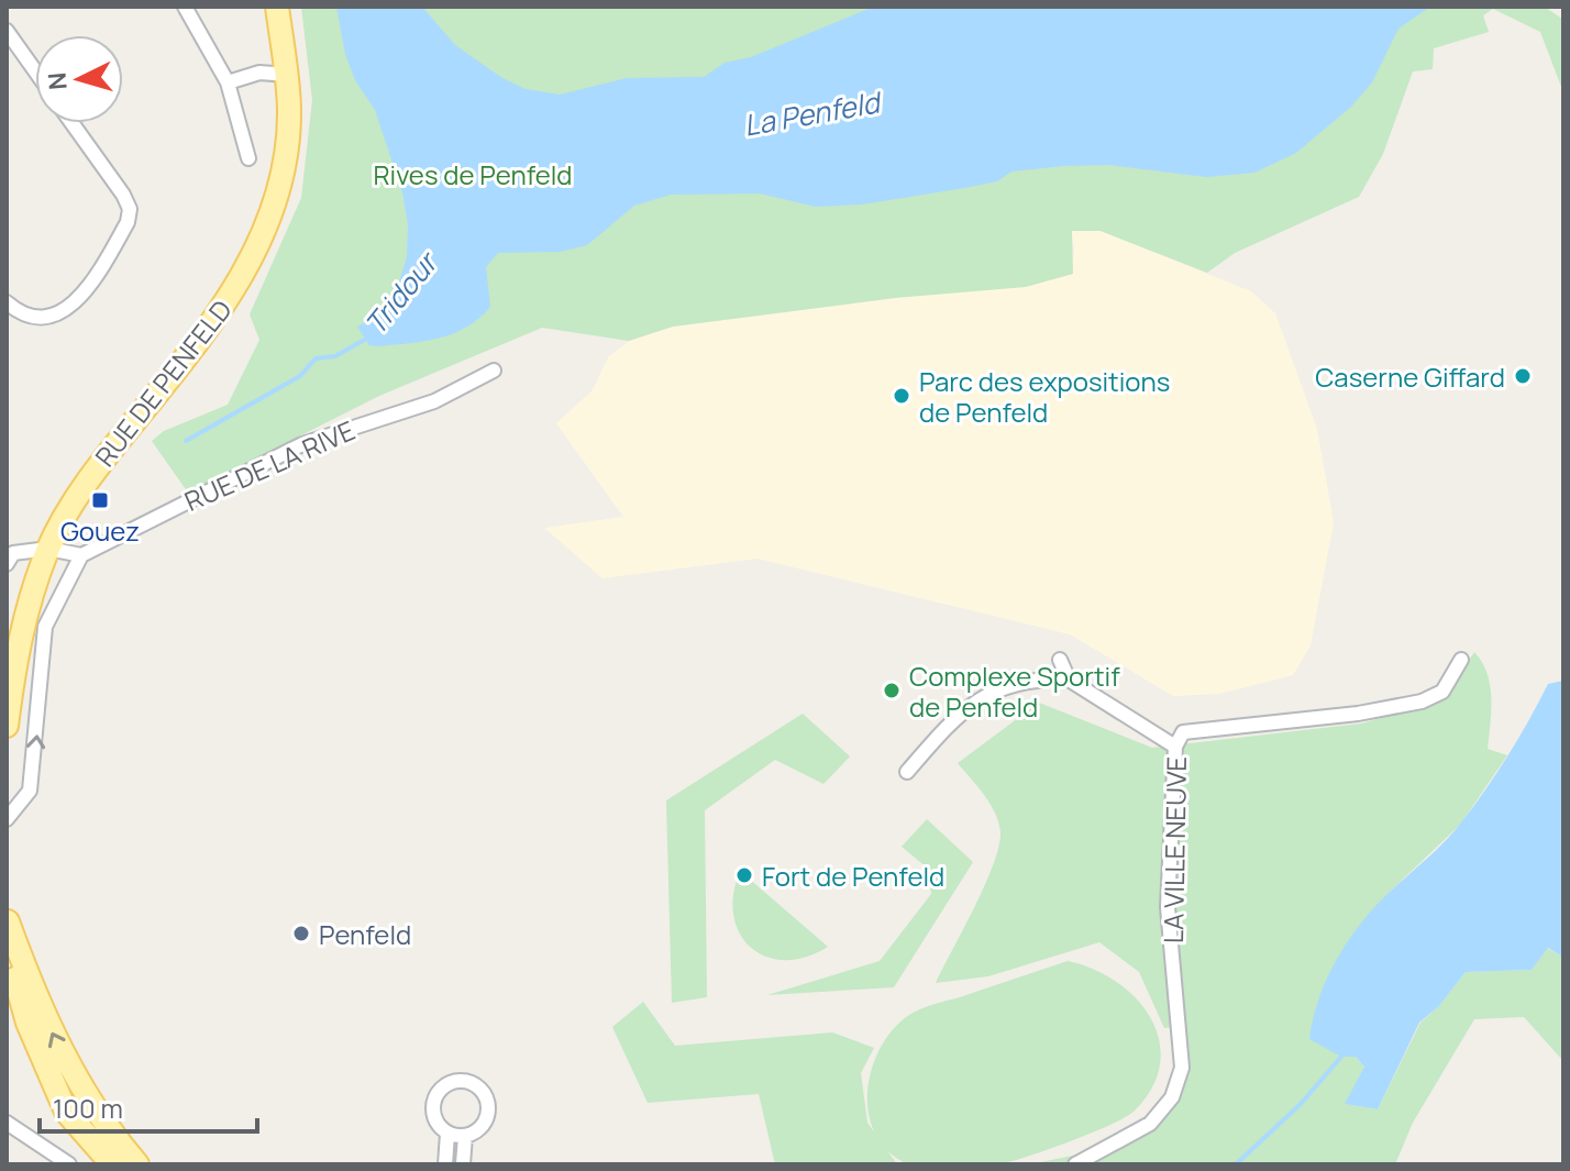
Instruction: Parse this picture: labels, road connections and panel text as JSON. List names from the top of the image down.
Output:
{
  "streets": {
    "main road": ["RUE DE PENFELD"],
    "street": ["RUE DE LA RIVE", "LA VILLE NEUVE"]
  },
  "water": ["La Penfeld", "Tridour"],
  "parks": ["Rives de Penfeld"],
  "places": {
    "other": [
      "Caserne Giffard",
      "Parc des expositions de Penfeld",
      "Complexe Sportif de Penfeld",
      "Fort de Penfeld",
      "Penfeld"
    ],
    "transit": ["Gouez"]
  },
  "scale_bar": "100 m",
  "north": "left"
}
